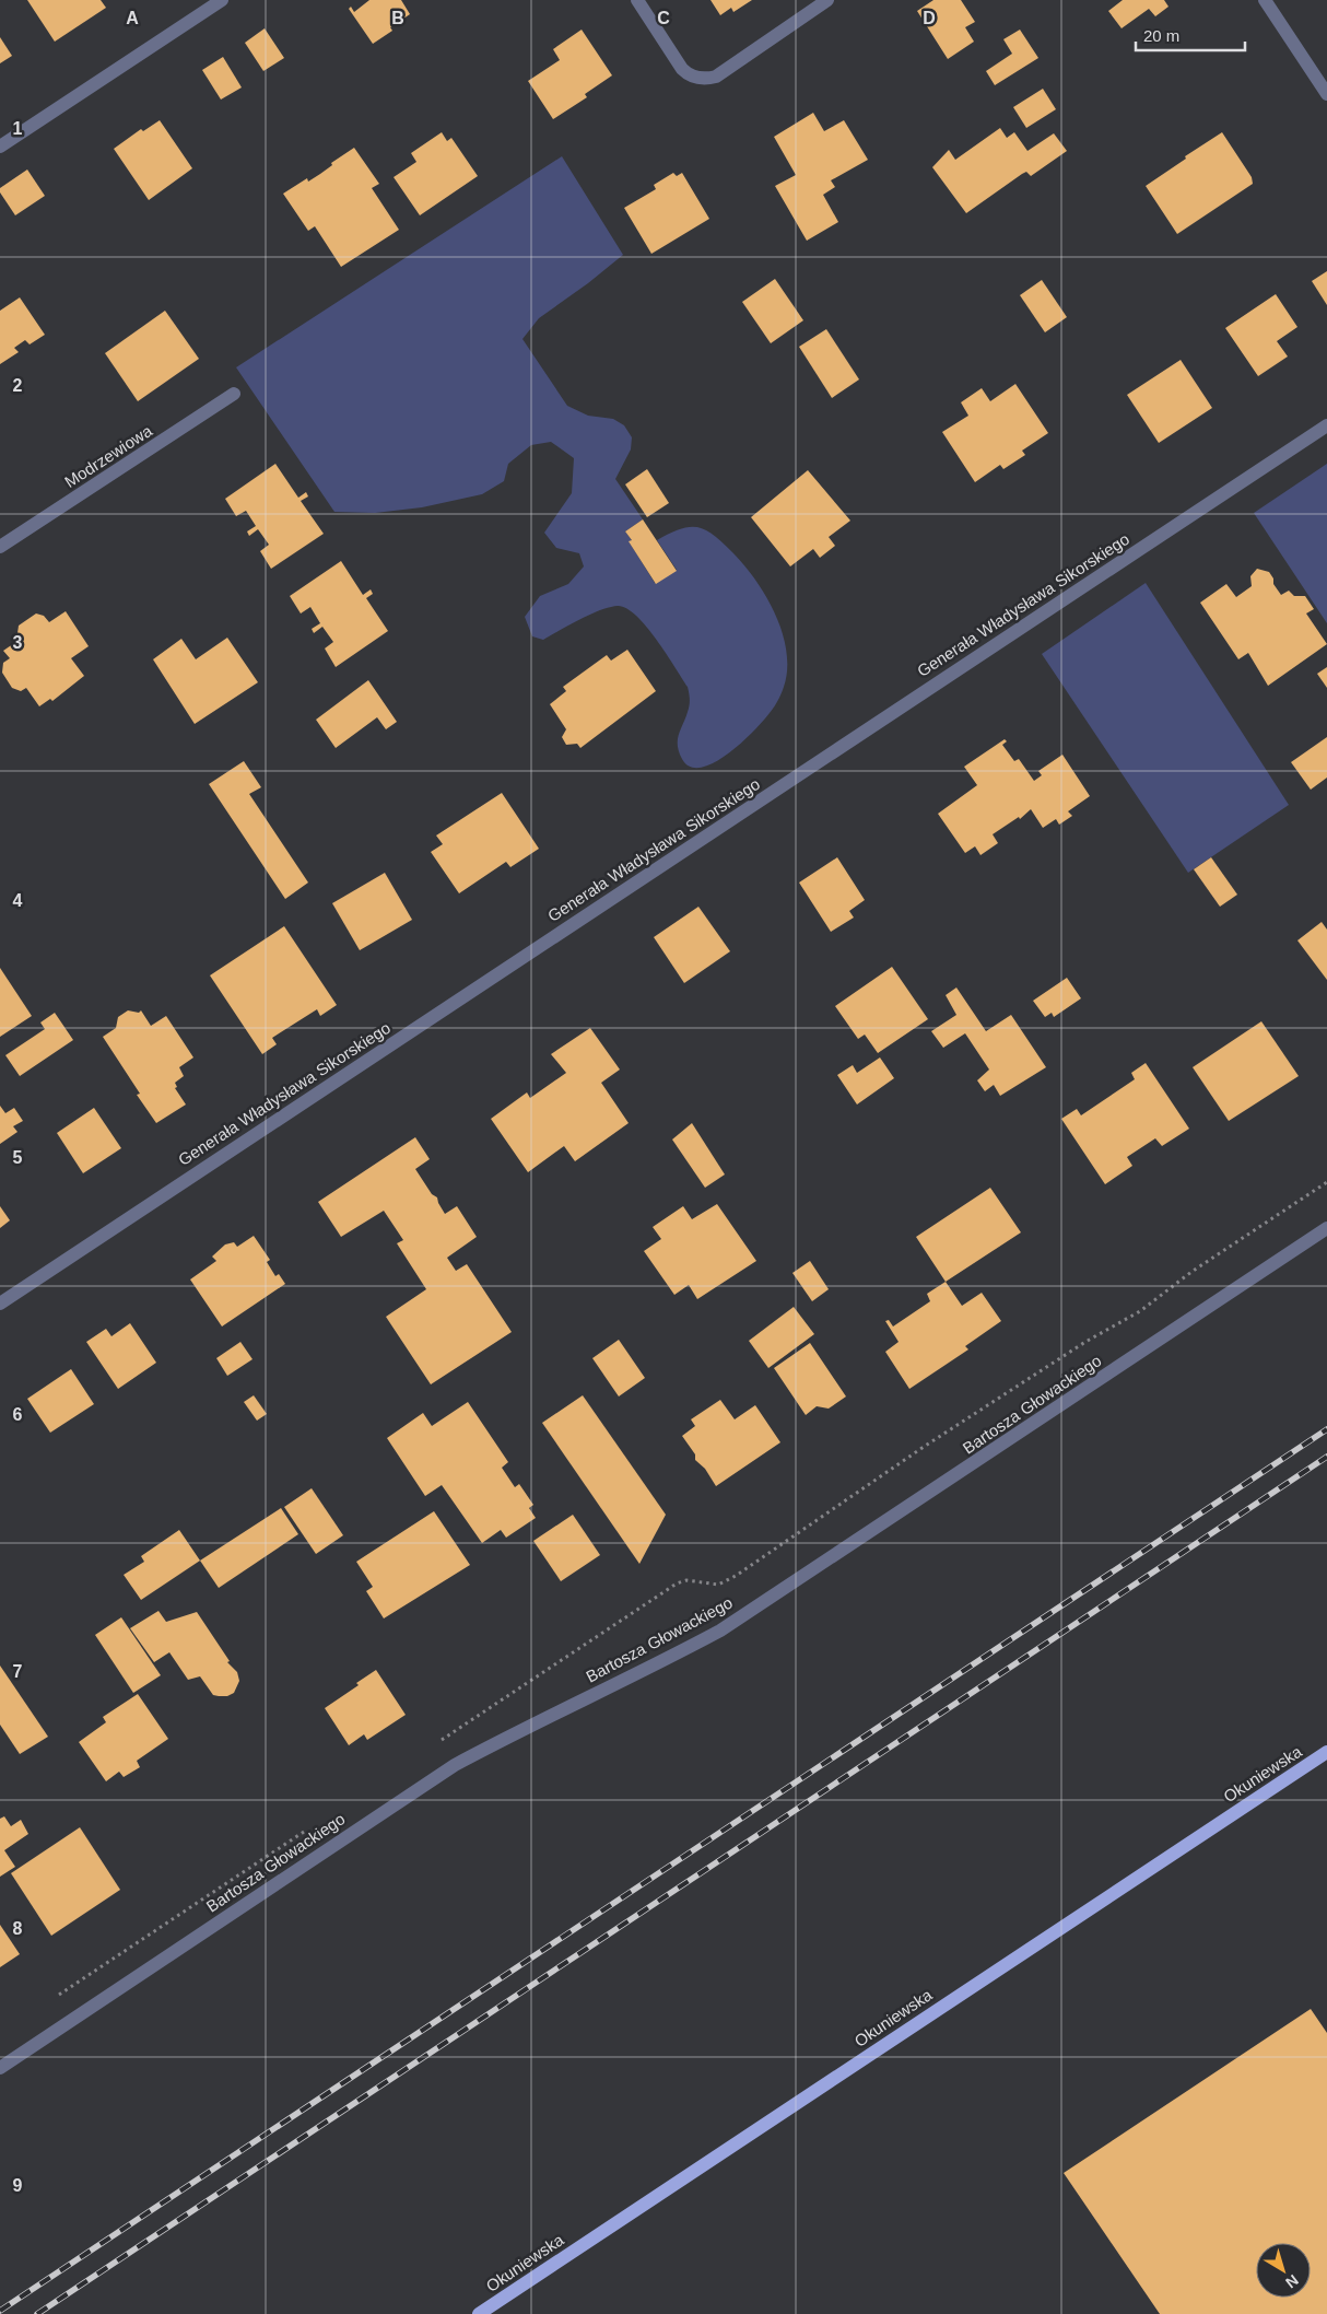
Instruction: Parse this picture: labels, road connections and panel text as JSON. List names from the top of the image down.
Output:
{
  "streets": {
    "main road": ["Okuniewska"],
    "street": ["Modrzewiowa", "Generała Władysława Sikorskiego", "Bartosza Głowackiego"]
  },
  "scale_bar": "20 m",
  "north": "bottom right",
  "grid": {
    "columns": [
      "A",
      "B",
      "C",
      "D"
    ],
    "rows": [
      "1",
      "2",
      "3",
      "4",
      "5",
      "6",
      "7",
      "8",
      "9"
    ]
  }
}
